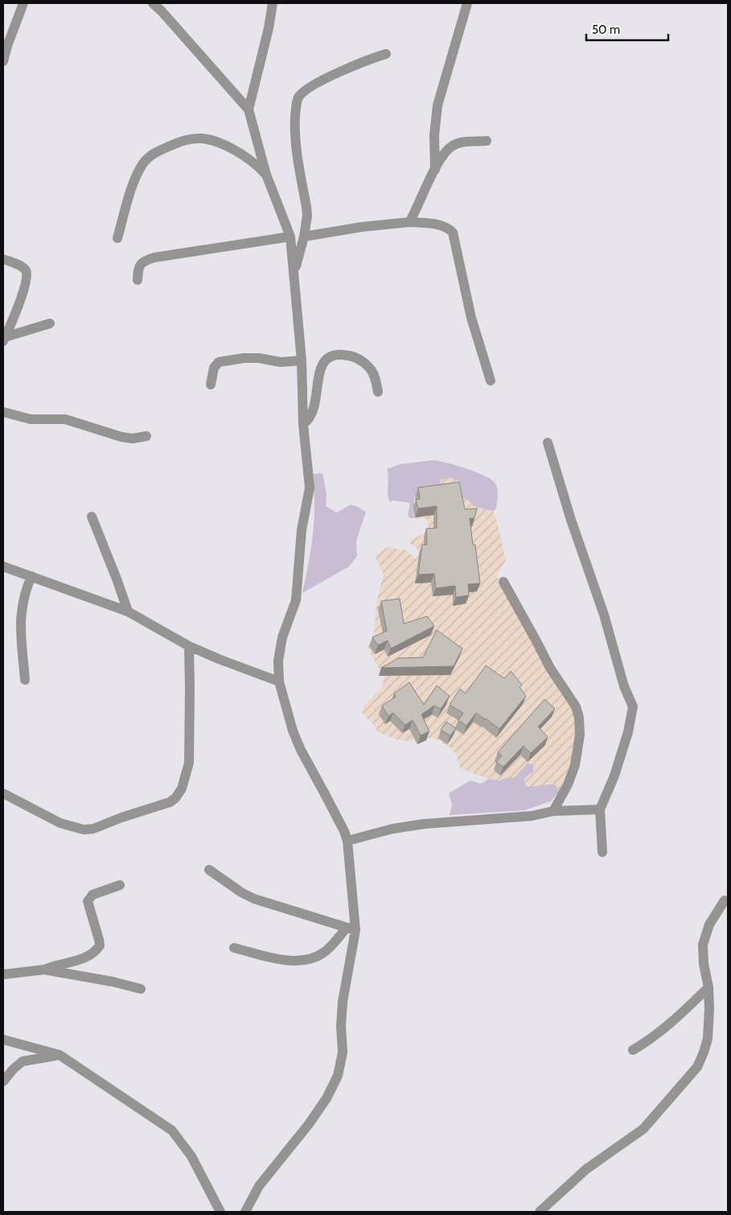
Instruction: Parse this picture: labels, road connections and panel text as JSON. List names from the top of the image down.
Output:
{
  "scale_bar": "50 m"
}
